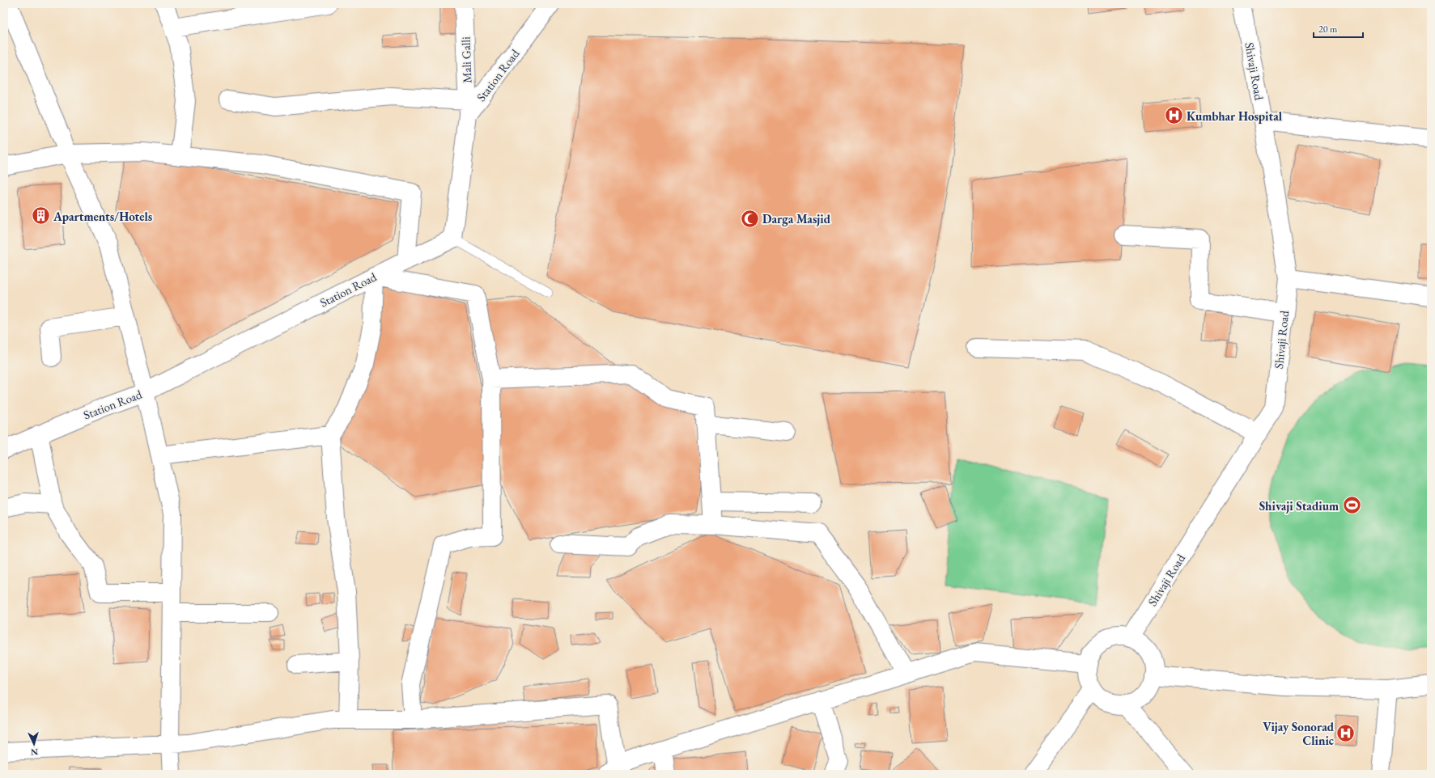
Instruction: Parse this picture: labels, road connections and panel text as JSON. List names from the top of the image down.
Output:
{
  "streets": {
    "street": ["Mali Galli", "Shivaji Road", "Station Road"]
  },
  "crossings": [
    ["Mali Galli", "Station Road"]
  ],
  "places": {
    "hospital": ["Kumbhar Hospital", "Vijay Sonorad Clinic"],
    "building": ["Apartments/Hotels"],
    "mosque": ["Darga Masjid"],
    "sports": ["Shivaji Stadium"]
  },
  "scale_bar": "20 m",
  "north": "bottom"
}
